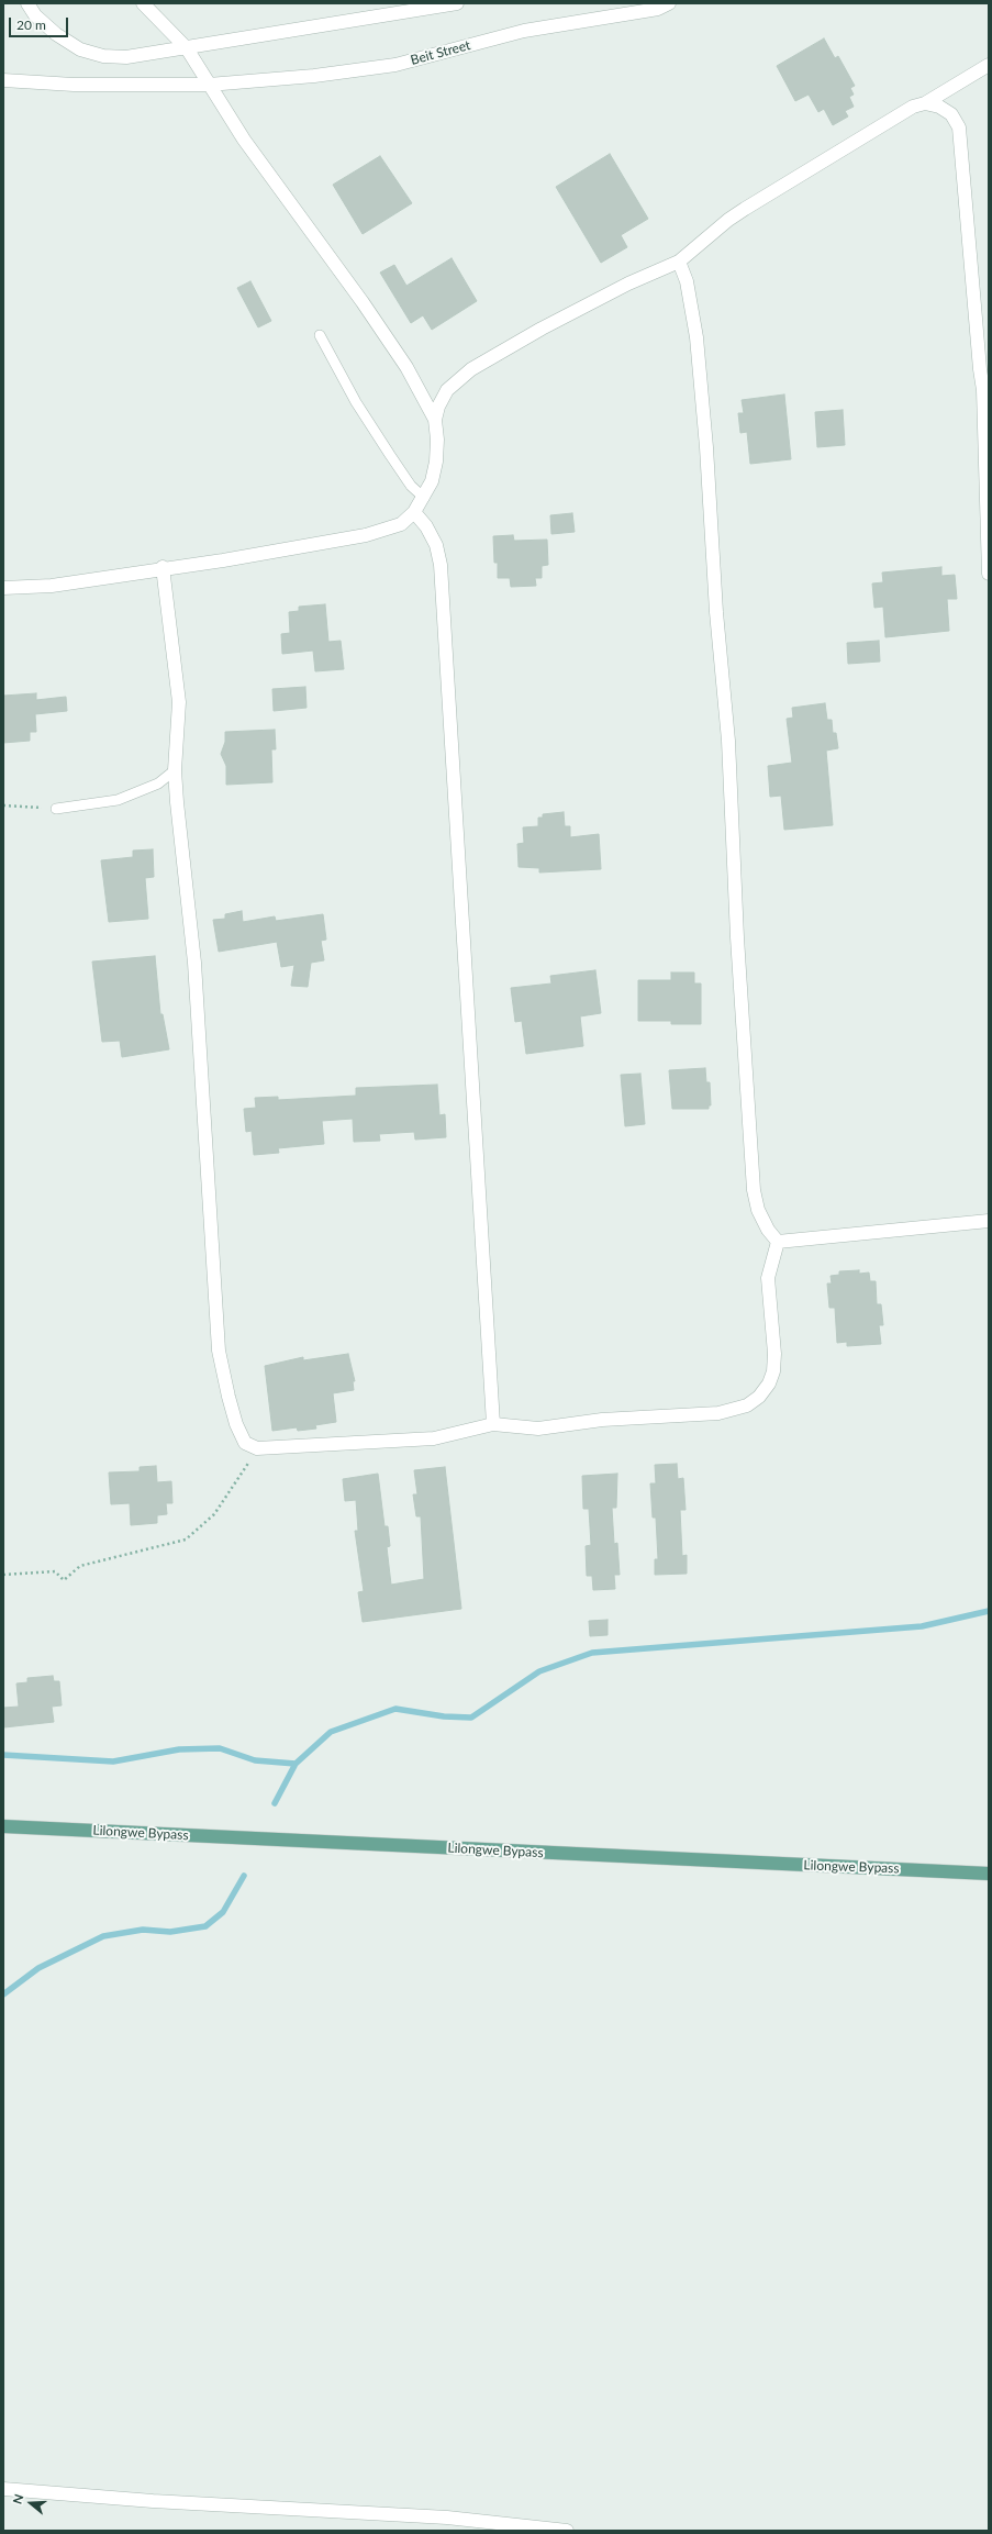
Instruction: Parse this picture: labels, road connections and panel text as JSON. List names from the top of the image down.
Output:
{
  "streets": {
    "main road": ["Lilongwe Bypass"],
    "street": ["Beit Street"]
  },
  "scale_bar": "20 m",
  "north": "left"
}
